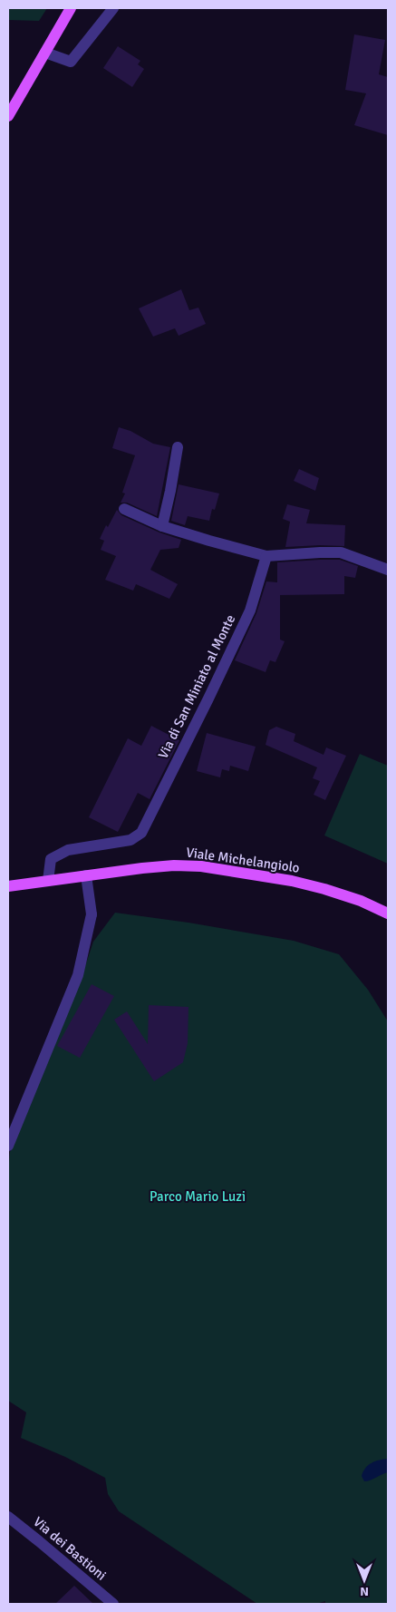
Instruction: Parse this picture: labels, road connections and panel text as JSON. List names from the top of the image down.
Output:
{
  "streets": {
    "main road": ["Viale Michelangiolo"],
    "street": ["Via di San Miniato al Monte", "Via dei Bastioni"]
  },
  "crossings": [
    ["Via di San Miniato al Monte", "Viale Michelangiolo"]
  ],
  "parks": ["Parco Mario Luzi"],
  "north": "bottom"
}
